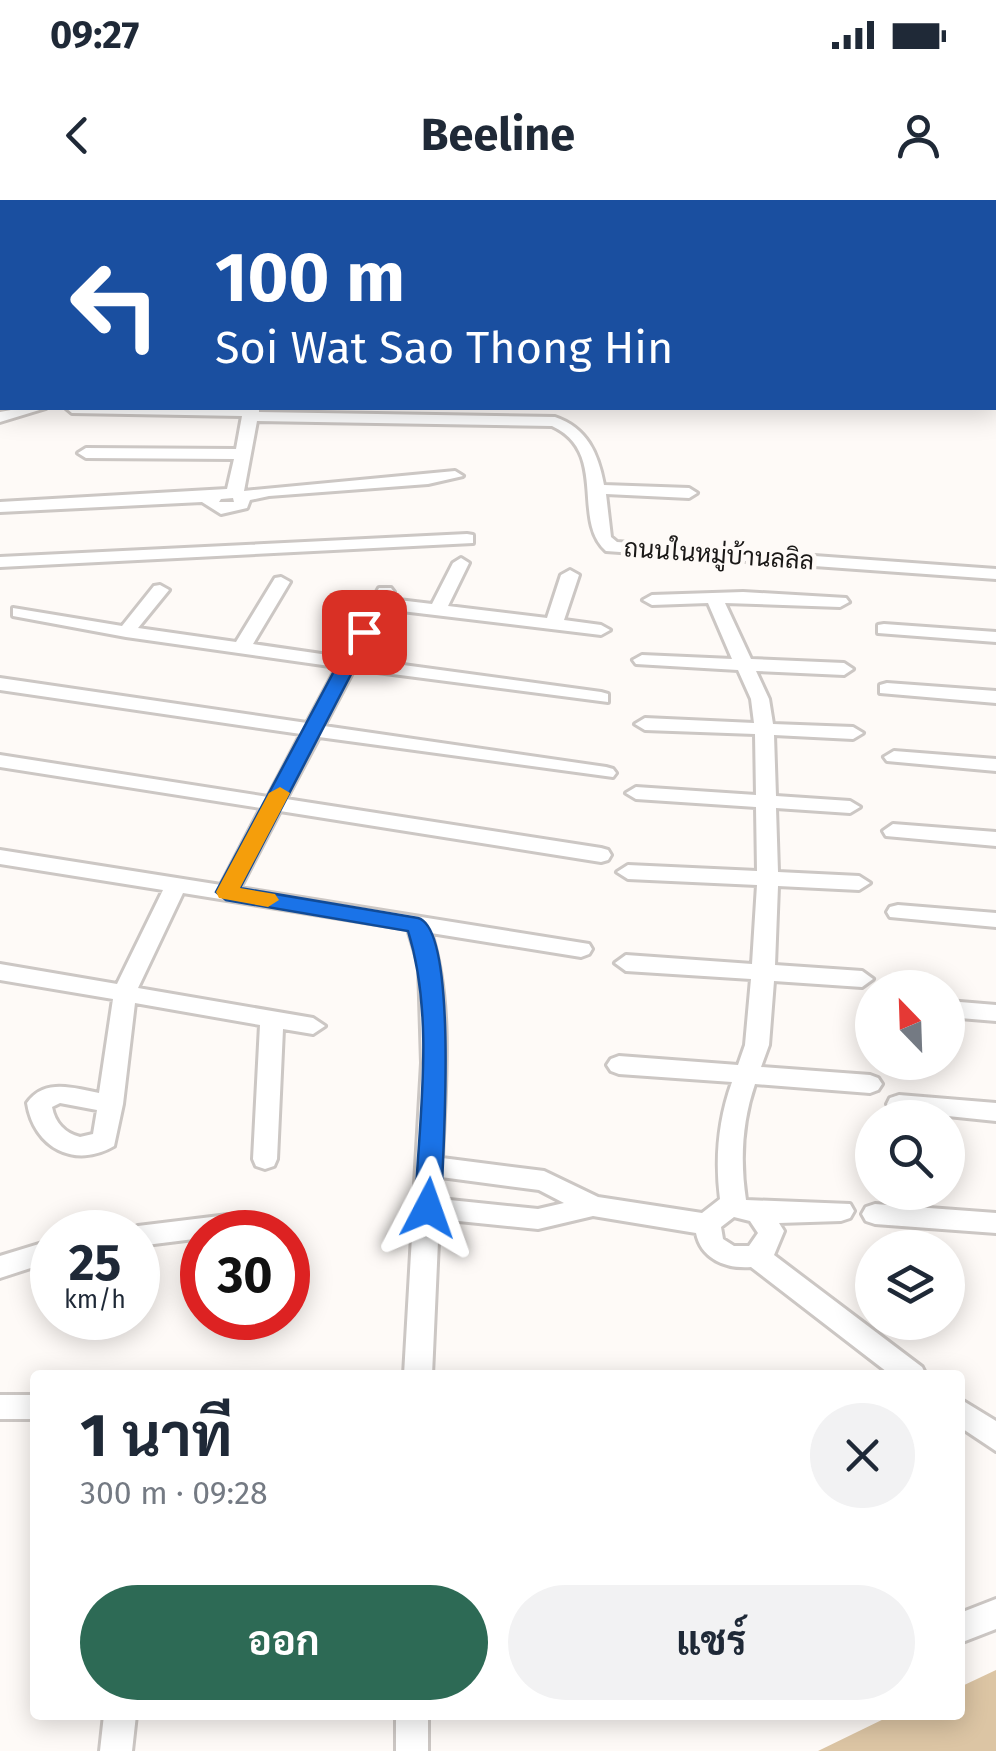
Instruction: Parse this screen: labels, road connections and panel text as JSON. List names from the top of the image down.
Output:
{
  "streets": {
    "street": ["ถนนในหมู่บ้านลลิล"]
  },
  "north": "top left",
  "page": {
    "status": "09:27",
    "header": "Beeline",
    "turn": ["100 m", "Soi Wat Sao Thong Hin"],
    "speed": "25 km/h",
    "limit": "30",
    "heading": ["1 นาที", "300 m · 09:28"],
    "buttons": ["ออก", "แชร์"]
  }
}
